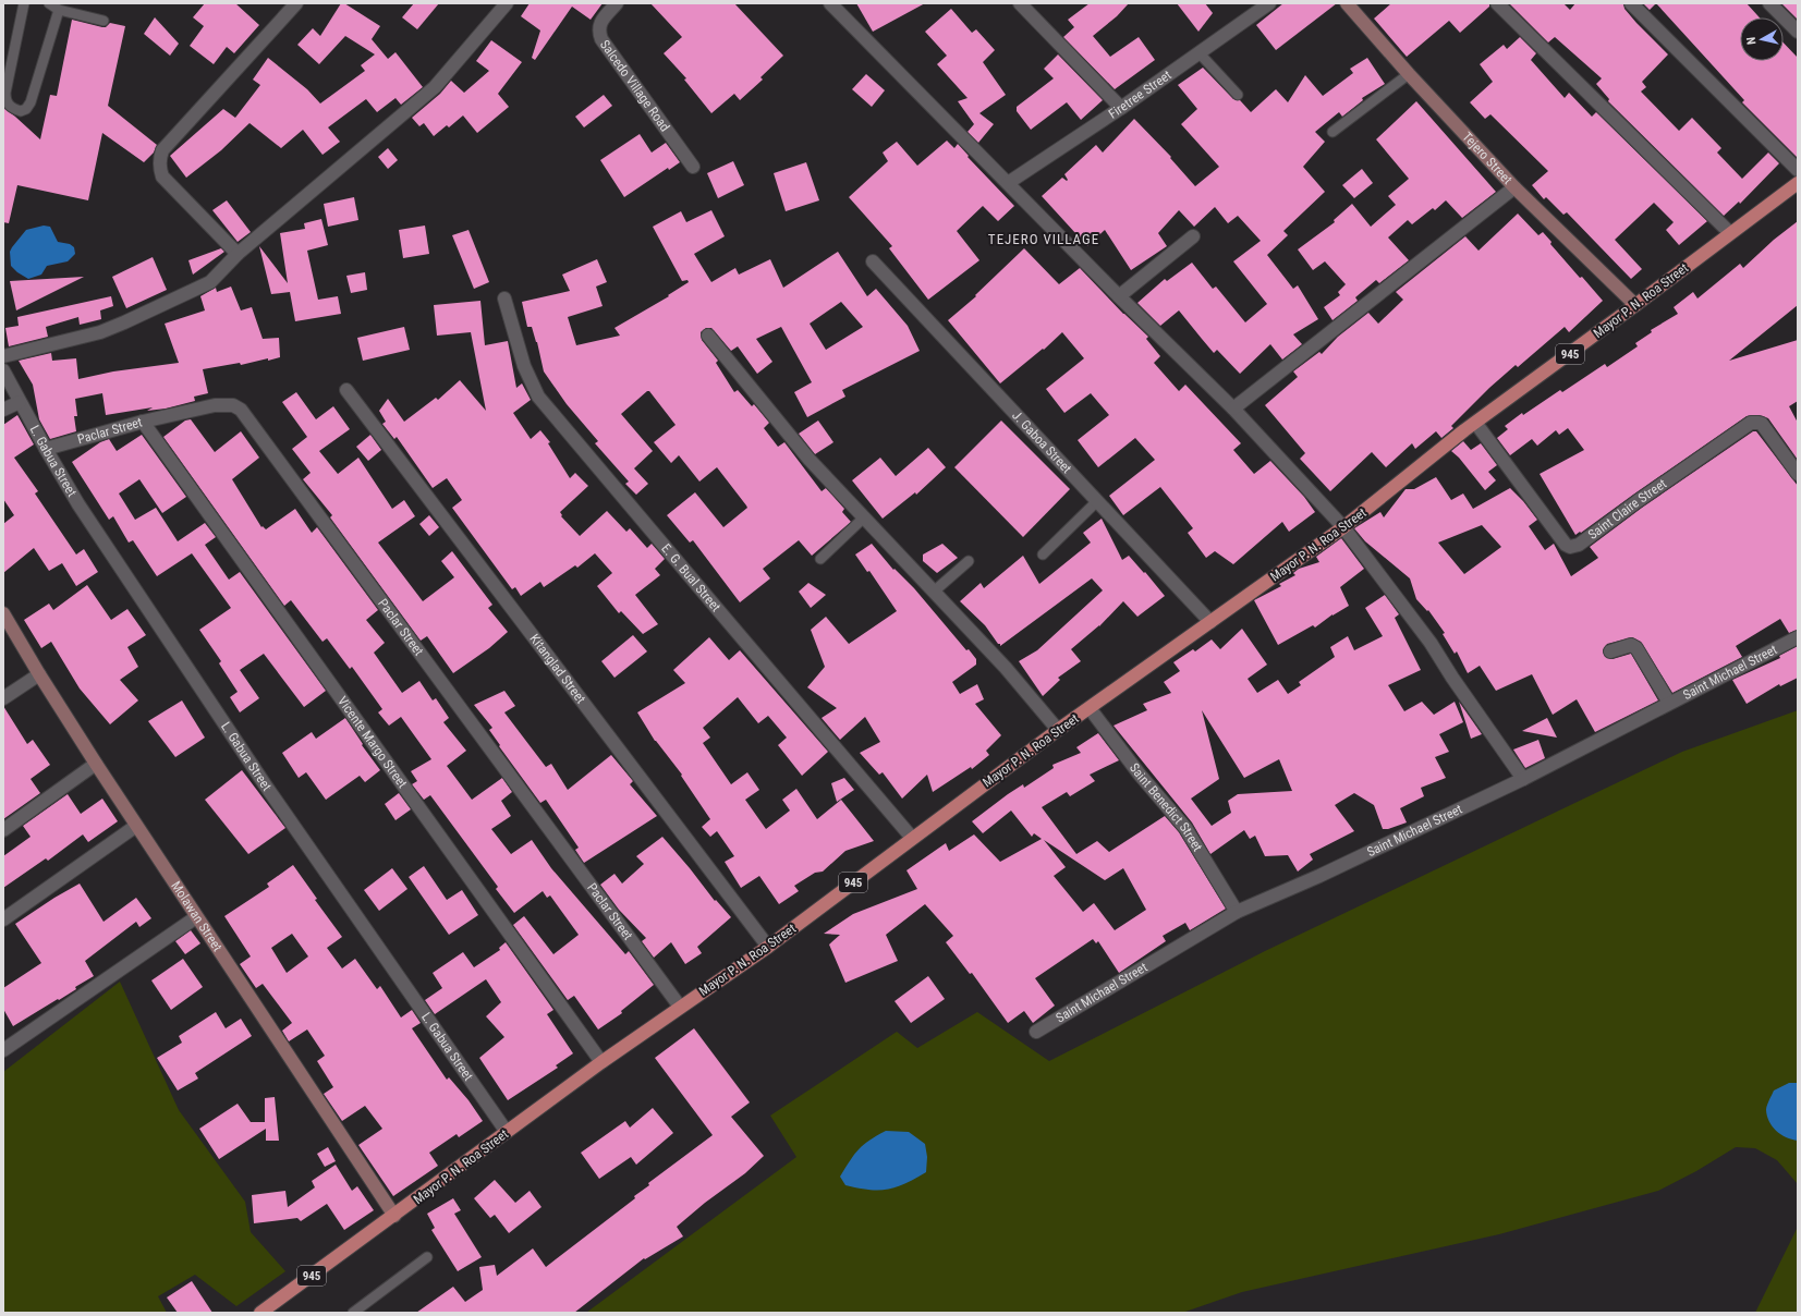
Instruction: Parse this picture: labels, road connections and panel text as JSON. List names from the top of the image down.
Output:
{
  "streets": {
    "main road": ["Mayor P. N. Roa Street", "945"],
    "street": [
      "Salcedo Village Road",
      "Firetree Street",
      "Tejero Street",
      "Paclar Street",
      "J. Gaboa Street",
      "L. Gabua Street",
      "Saint Claire Street",
      "E. G. Bual Street",
      "Kitanglad Street",
      "Saint Michael Street",
      "Vicente Margo Street",
      "Saint Benedict Street",
      "Molawan Street"
    ]
  },
  "crossings": [
    ["Tejero Street", "Mayor P. N. Roa Street"],
    ["Mayor P. N. Roa Street", "Paclar Street"],
    ["Mayor P. N. Roa Street", "J. Gaboa Street"],
    ["Mayor P. N. Roa Street", "L. Gabua Street"],
    ["Mayor P. N. Roa Street", "Saint Claire Street"],
    ["Mayor P. N. Roa Street", "E. G. Bual Street"],
    ["Mayor P. N. Roa Street", "Kitanglad Street"],
    ["Mayor P. N. Roa Street", "Vicente Margo Street"],
    ["Mayor P. N. Roa Street", "Saint Benedict Street"],
    ["Mayor P. N. Roa Street", "Molawan Street"],
    ["Paclar Street", "L. Gabua Street"],
    ["Paclar Street", "Vicente Margo Street"],
    ["Saint Michael Street", "Saint Benedict Street"]
  ],
  "districts": ["TEJERO VILLAGE"],
  "north": "left"
}
